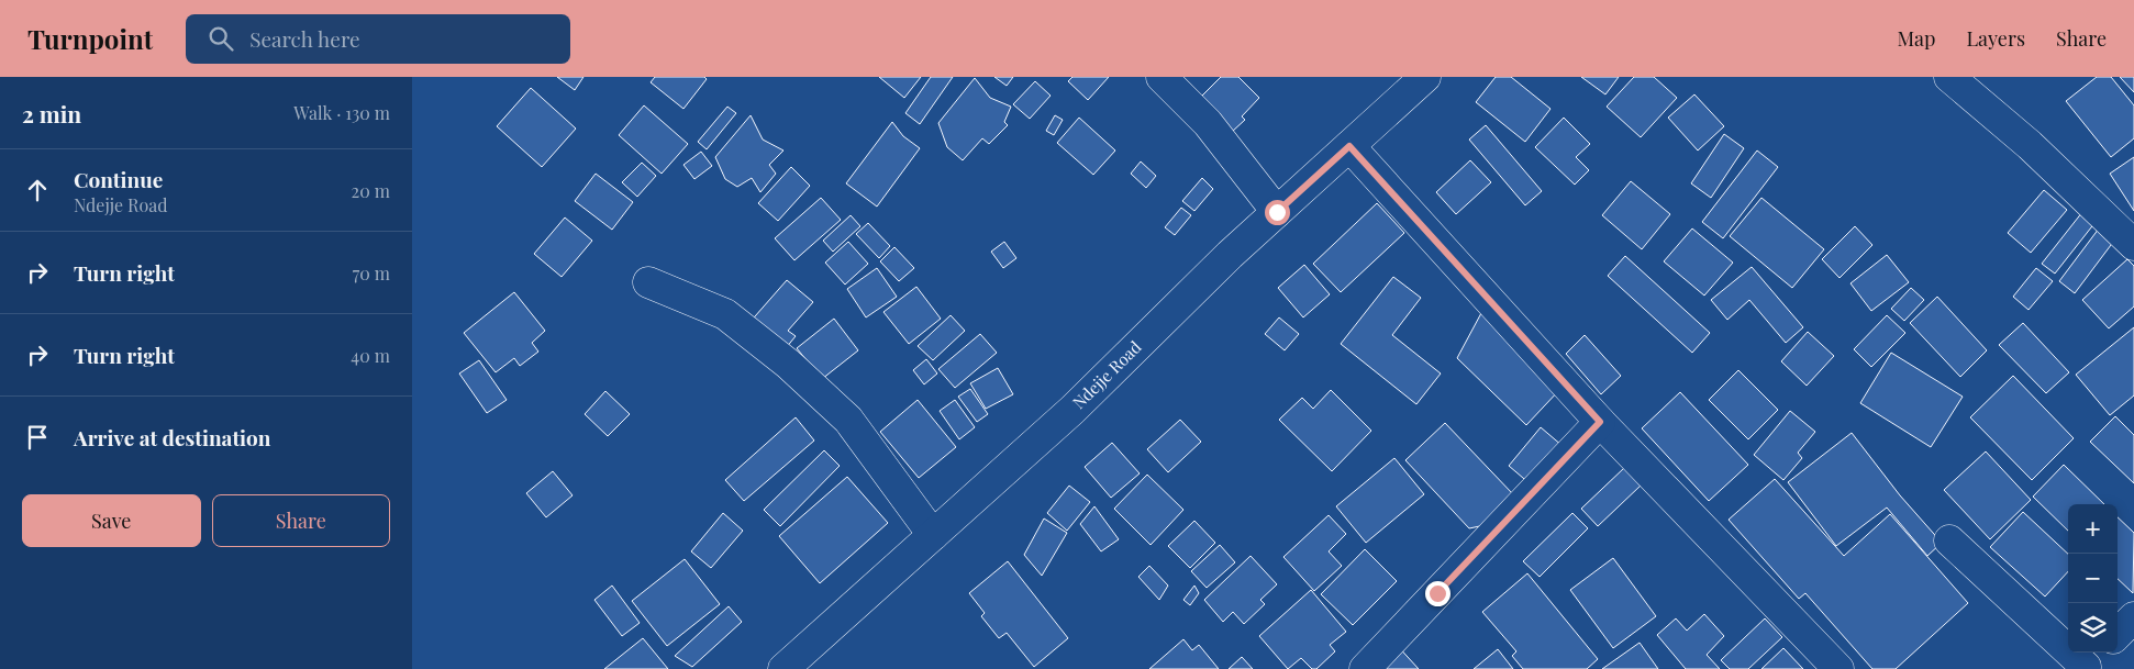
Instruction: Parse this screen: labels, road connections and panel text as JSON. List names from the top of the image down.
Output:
{
  "streets": {
    "street": ["Ndejje Road"]
  },
  "page": {
    "header": "Turnpoint",
    "search": "Search here",
    "nav": ["Map", "Layers", "Share"],
    "heading": ["2 min", "Walk · 130 m"],
    "list": [
      ["Continue", "Ndejje Road", "20 m"],
      ["Turn right", "70 m"],
      ["Turn right", "40 m"],
      "Arrive at destination"
    ],
    "buttons": ["Save", "Share"],
    "map_buttons": ["+", "−"]
  }
}
